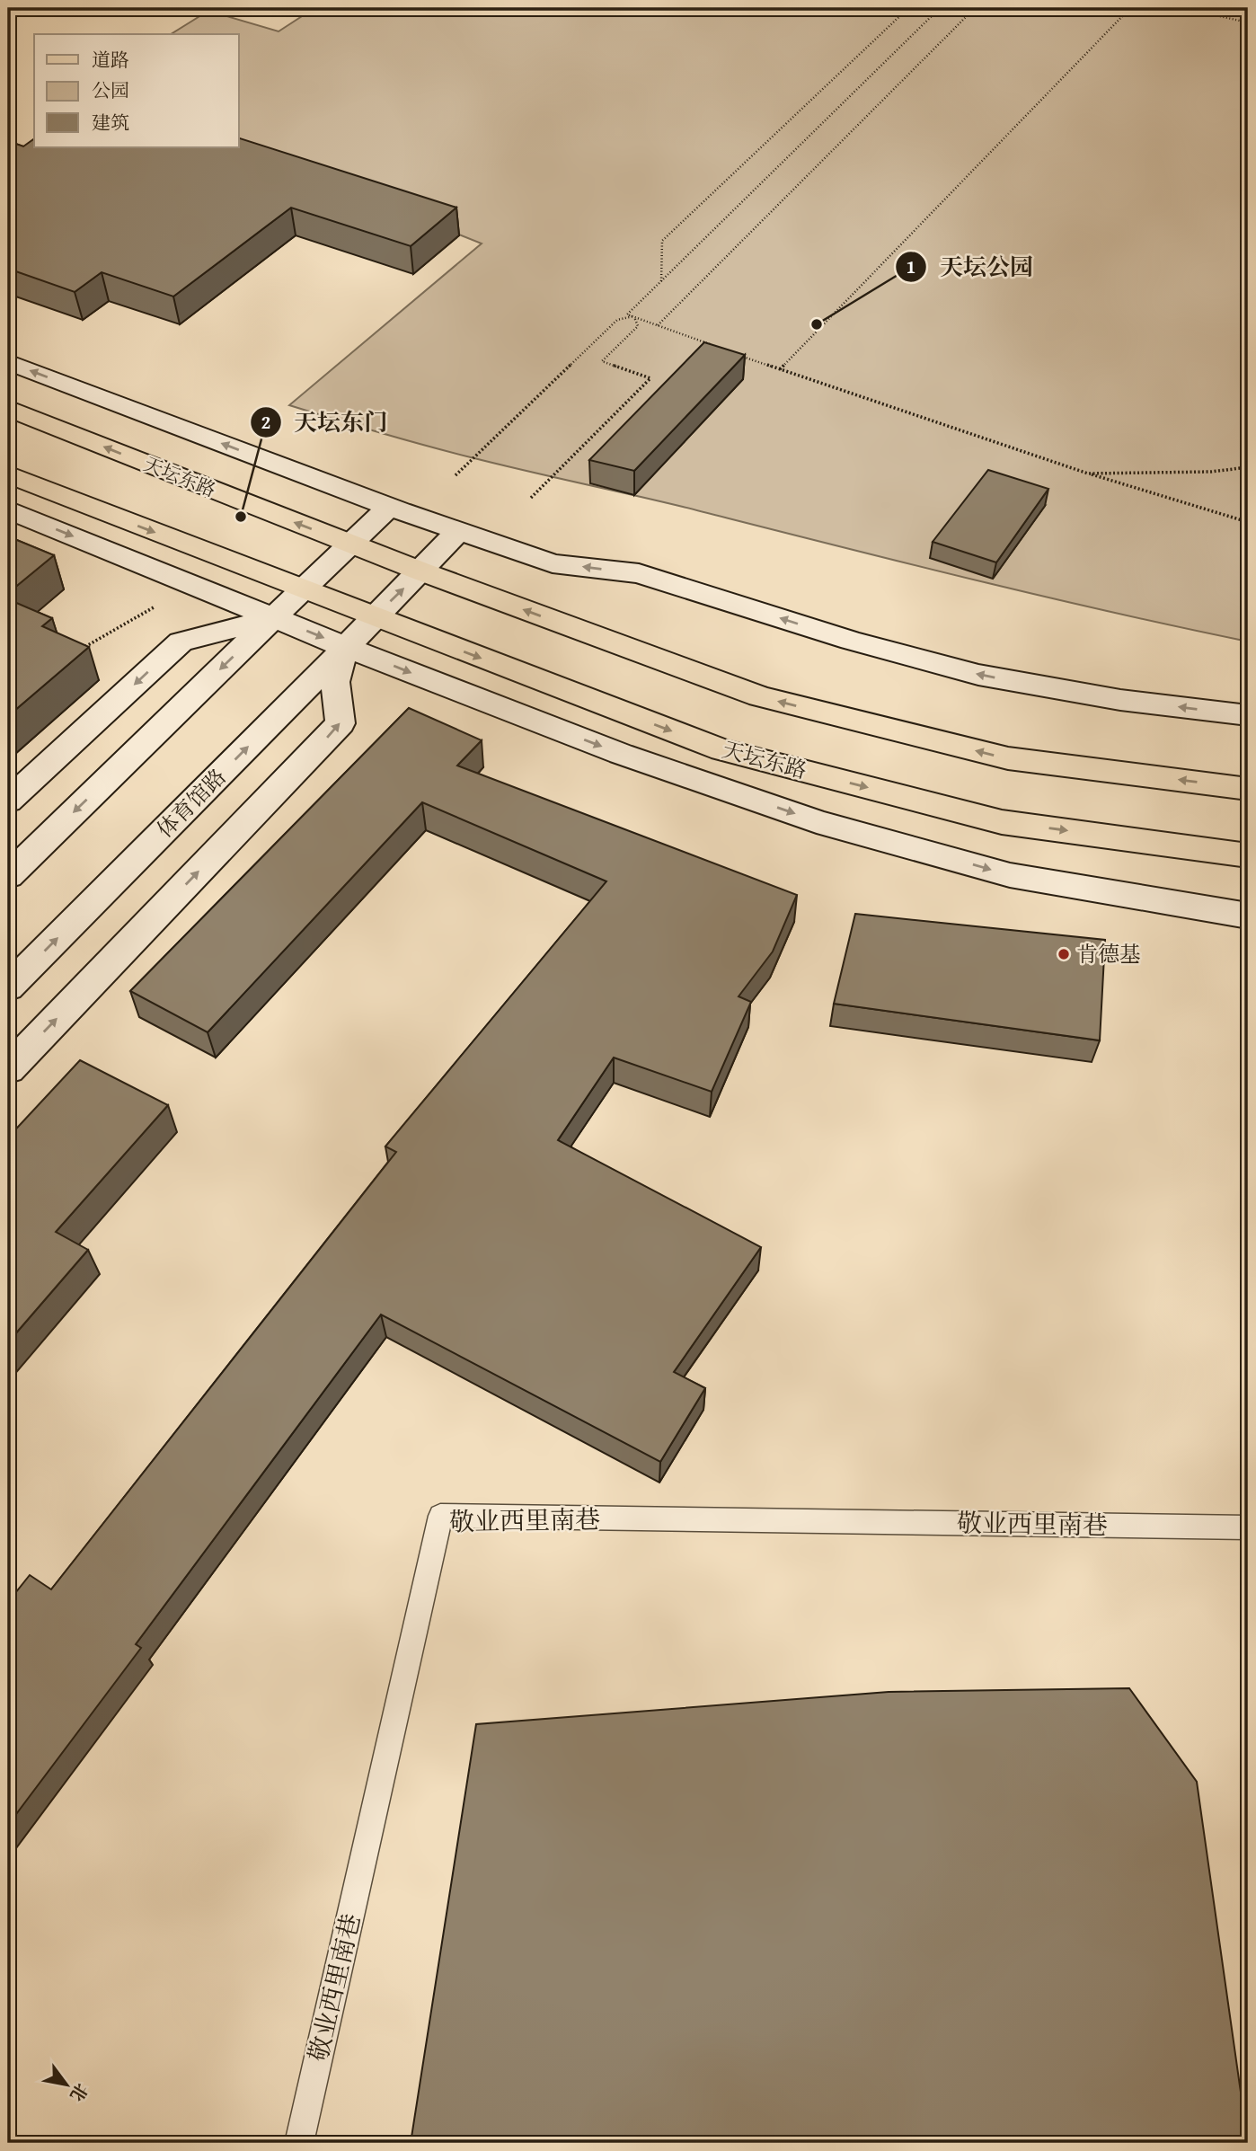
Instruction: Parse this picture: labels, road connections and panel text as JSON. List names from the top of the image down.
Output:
{
  "streets": {
    "main road": ["天坛东路"],
    "street": ["体育馆路"],
    "lane": ["敬业西里南巷"]
  },
  "crossings": [
    ["天坛东路", "体育馆路"]
  ],
  "places": ["天坛公园", "天坛东门", "肯德基"],
  "legend": ["道路", "公园", "建筑"],
  "north": "bottom right"
}
